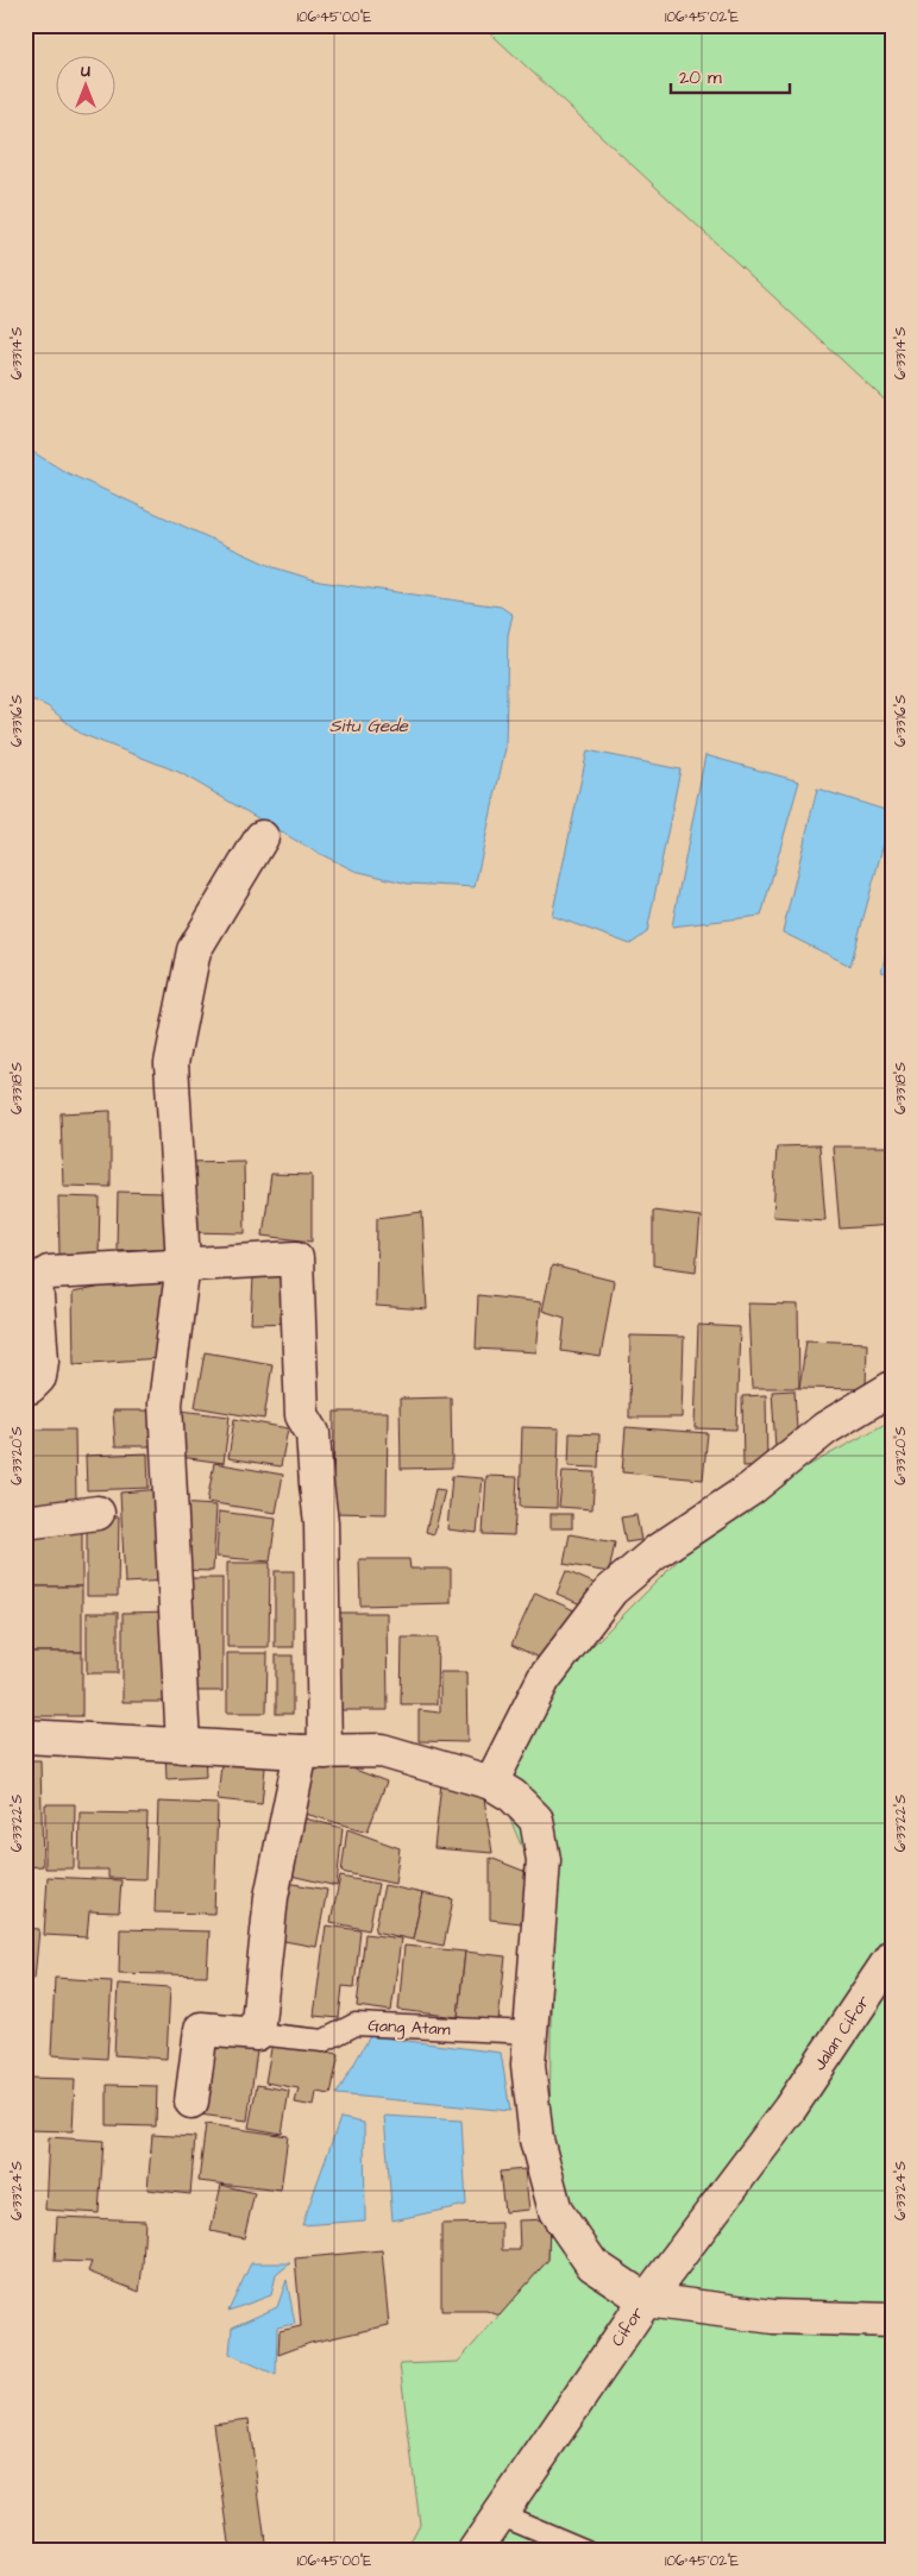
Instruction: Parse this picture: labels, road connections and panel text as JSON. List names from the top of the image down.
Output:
{
  "streets": {
    "street": ["Jalan Cifor", "Cifor"],
    "lane": ["Gang Atam"]
  },
  "crossings": [
    ["Jalan Cifor", "Cifor"]
  ],
  "water": ["Situ Gede"],
  "scale_bar": "20 m",
  "north": "top",
  "coordinates": [
    "106°45'00\"E",
    "106°45'02\"E",
    "6°33'14\"S",
    "6°33'16\"S",
    "6°33'18\"S",
    "6°33'20\"S",
    "6°33'22\"S",
    "6°33'24\"S"
  ]
}
